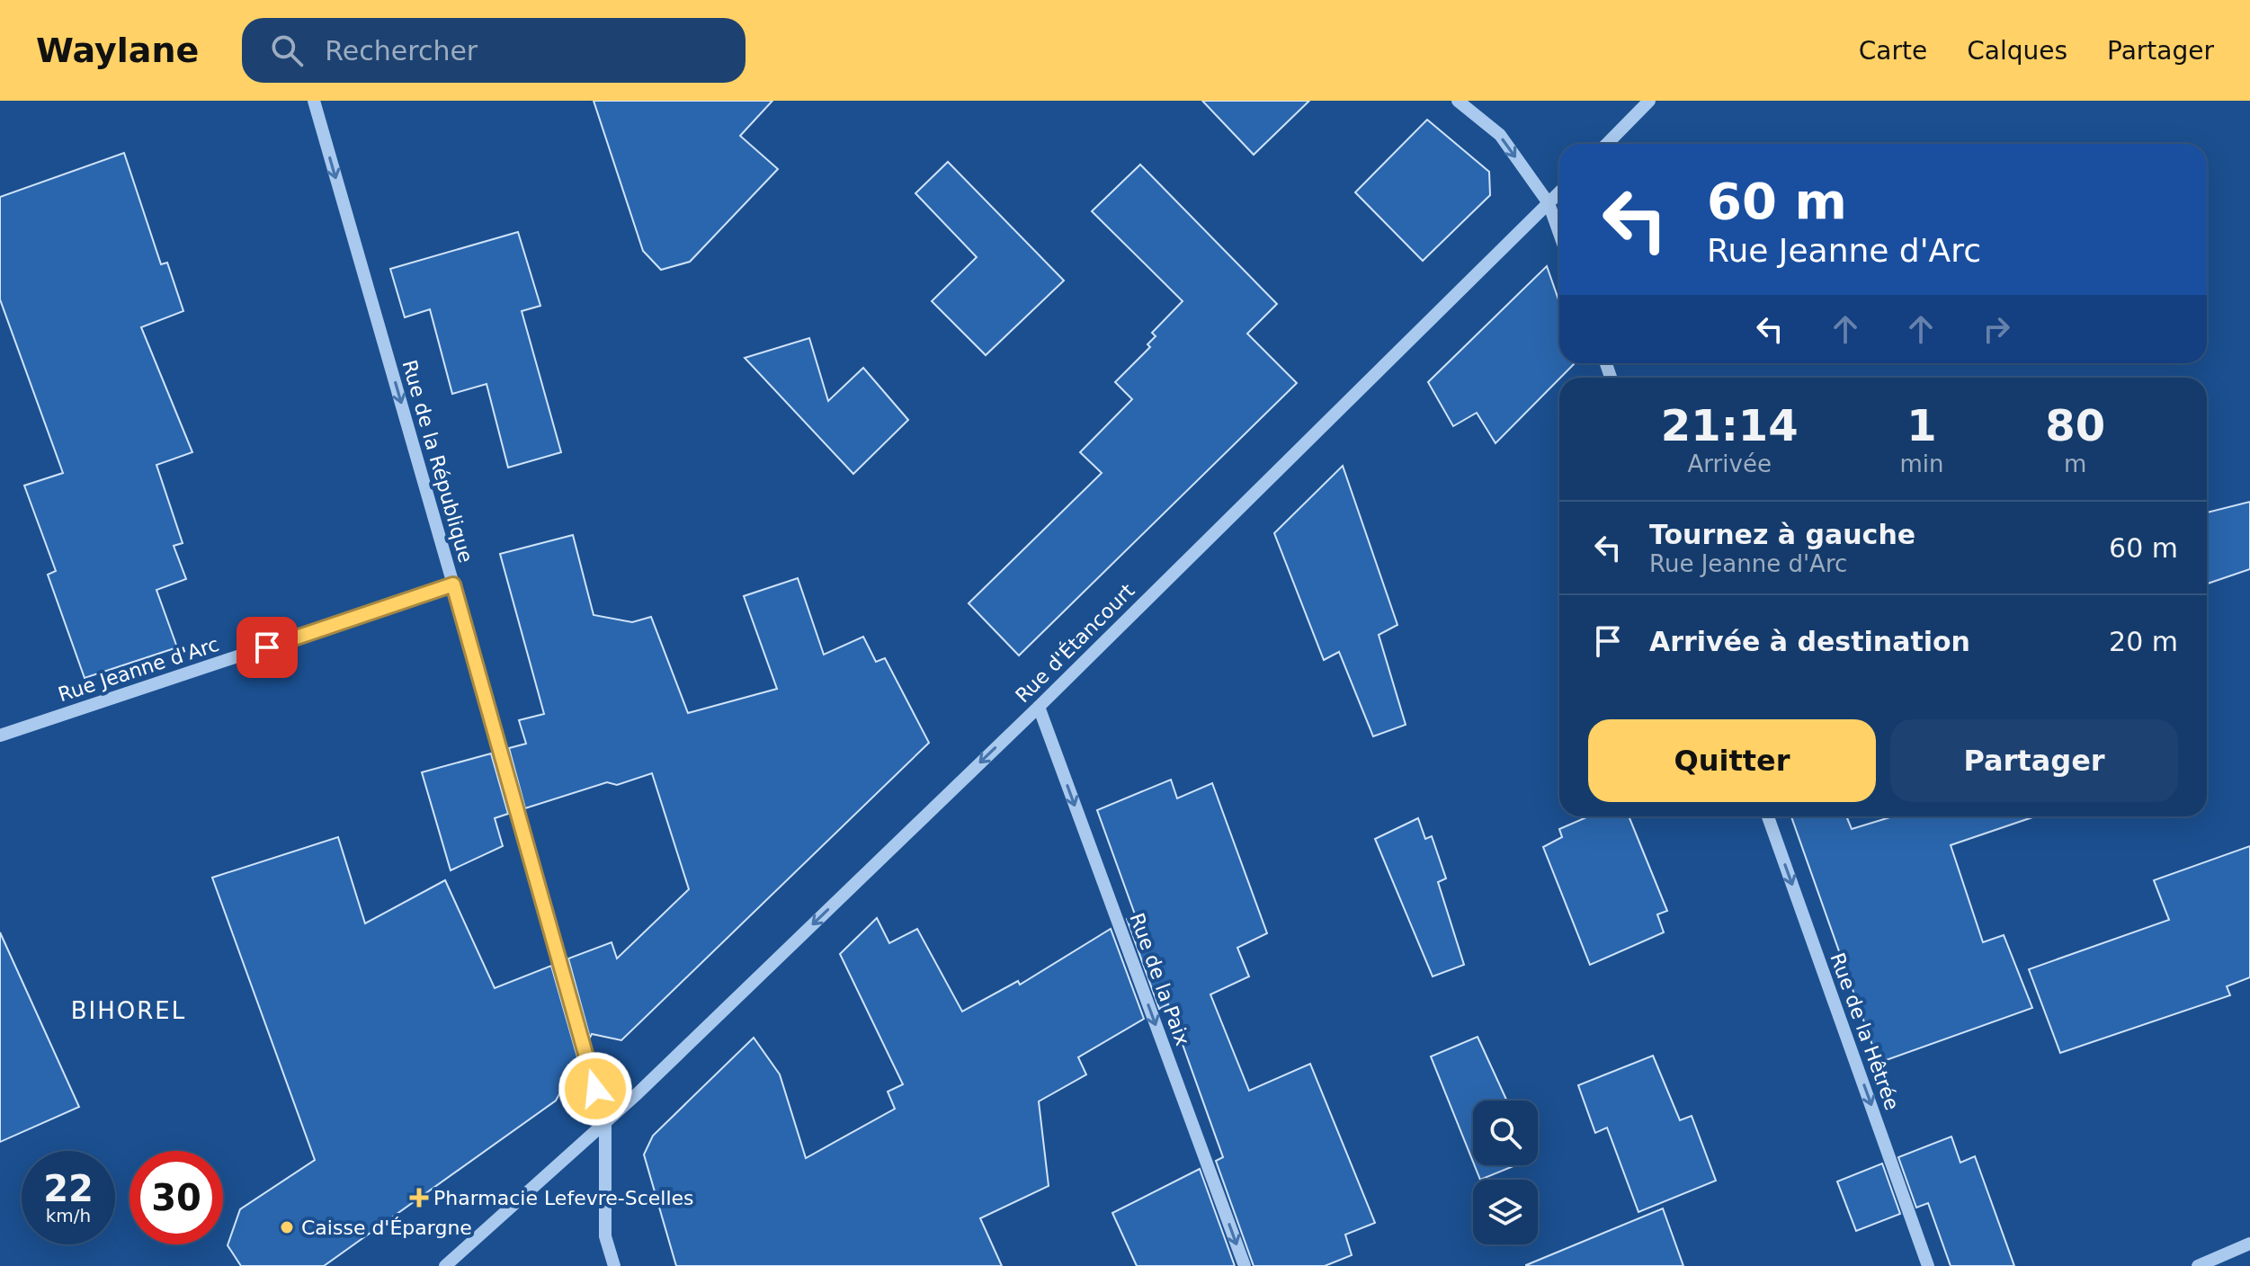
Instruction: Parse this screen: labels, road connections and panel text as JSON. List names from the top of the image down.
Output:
{
  "streets": {
    "street": [
      "Rue de la République",
      "Rue d'Étancourt",
      "Rue Jeanne d'Arc",
      "Rue de la Paix",
      "Rue de la Hêtrée"
    ]
  },
  "crossings": [
    ["Rue de la République", "Rue d'Étancourt"],
    ["Rue de la République", "Rue Jeanne d'Arc"],
    ["Rue d'Étancourt", "Rue de la Paix"]
  ],
  "one_way": [
    "Rue de la République",
    "Rue d'Étancourt",
    "Rue de la Paix",
    "Rue de la Hêtrée"
  ],
  "districts": ["BIHOREL"],
  "places": {
    "health": ["Pharmacie Lefevre-Scelles"],
    "other": ["Caisse d'Épargne"]
  },
  "page": {
    "header": "Waylane",
    "search": "Rechercher",
    "nav": ["Carte", "Calques", "Partager"],
    "turn": ["60 m", "Rue Jeanne d'Arc"],
    "eta": [
      "21:14",
      "Arrivée",
      "1",
      "min",
      "80",
      "m"
    ],
    "list": [
      {
        "name": "Tournez à gauche",
        "note": "Rue Jeanne d'Arc",
        "value": "60 m"
      },
      {
        "name": "Arrivée à destination",
        "value": "20 m"
      }
    ],
    "buttons": ["Quitter", "Partager"],
    "speed": "22 km/h",
    "limit": "30"
  }
}
